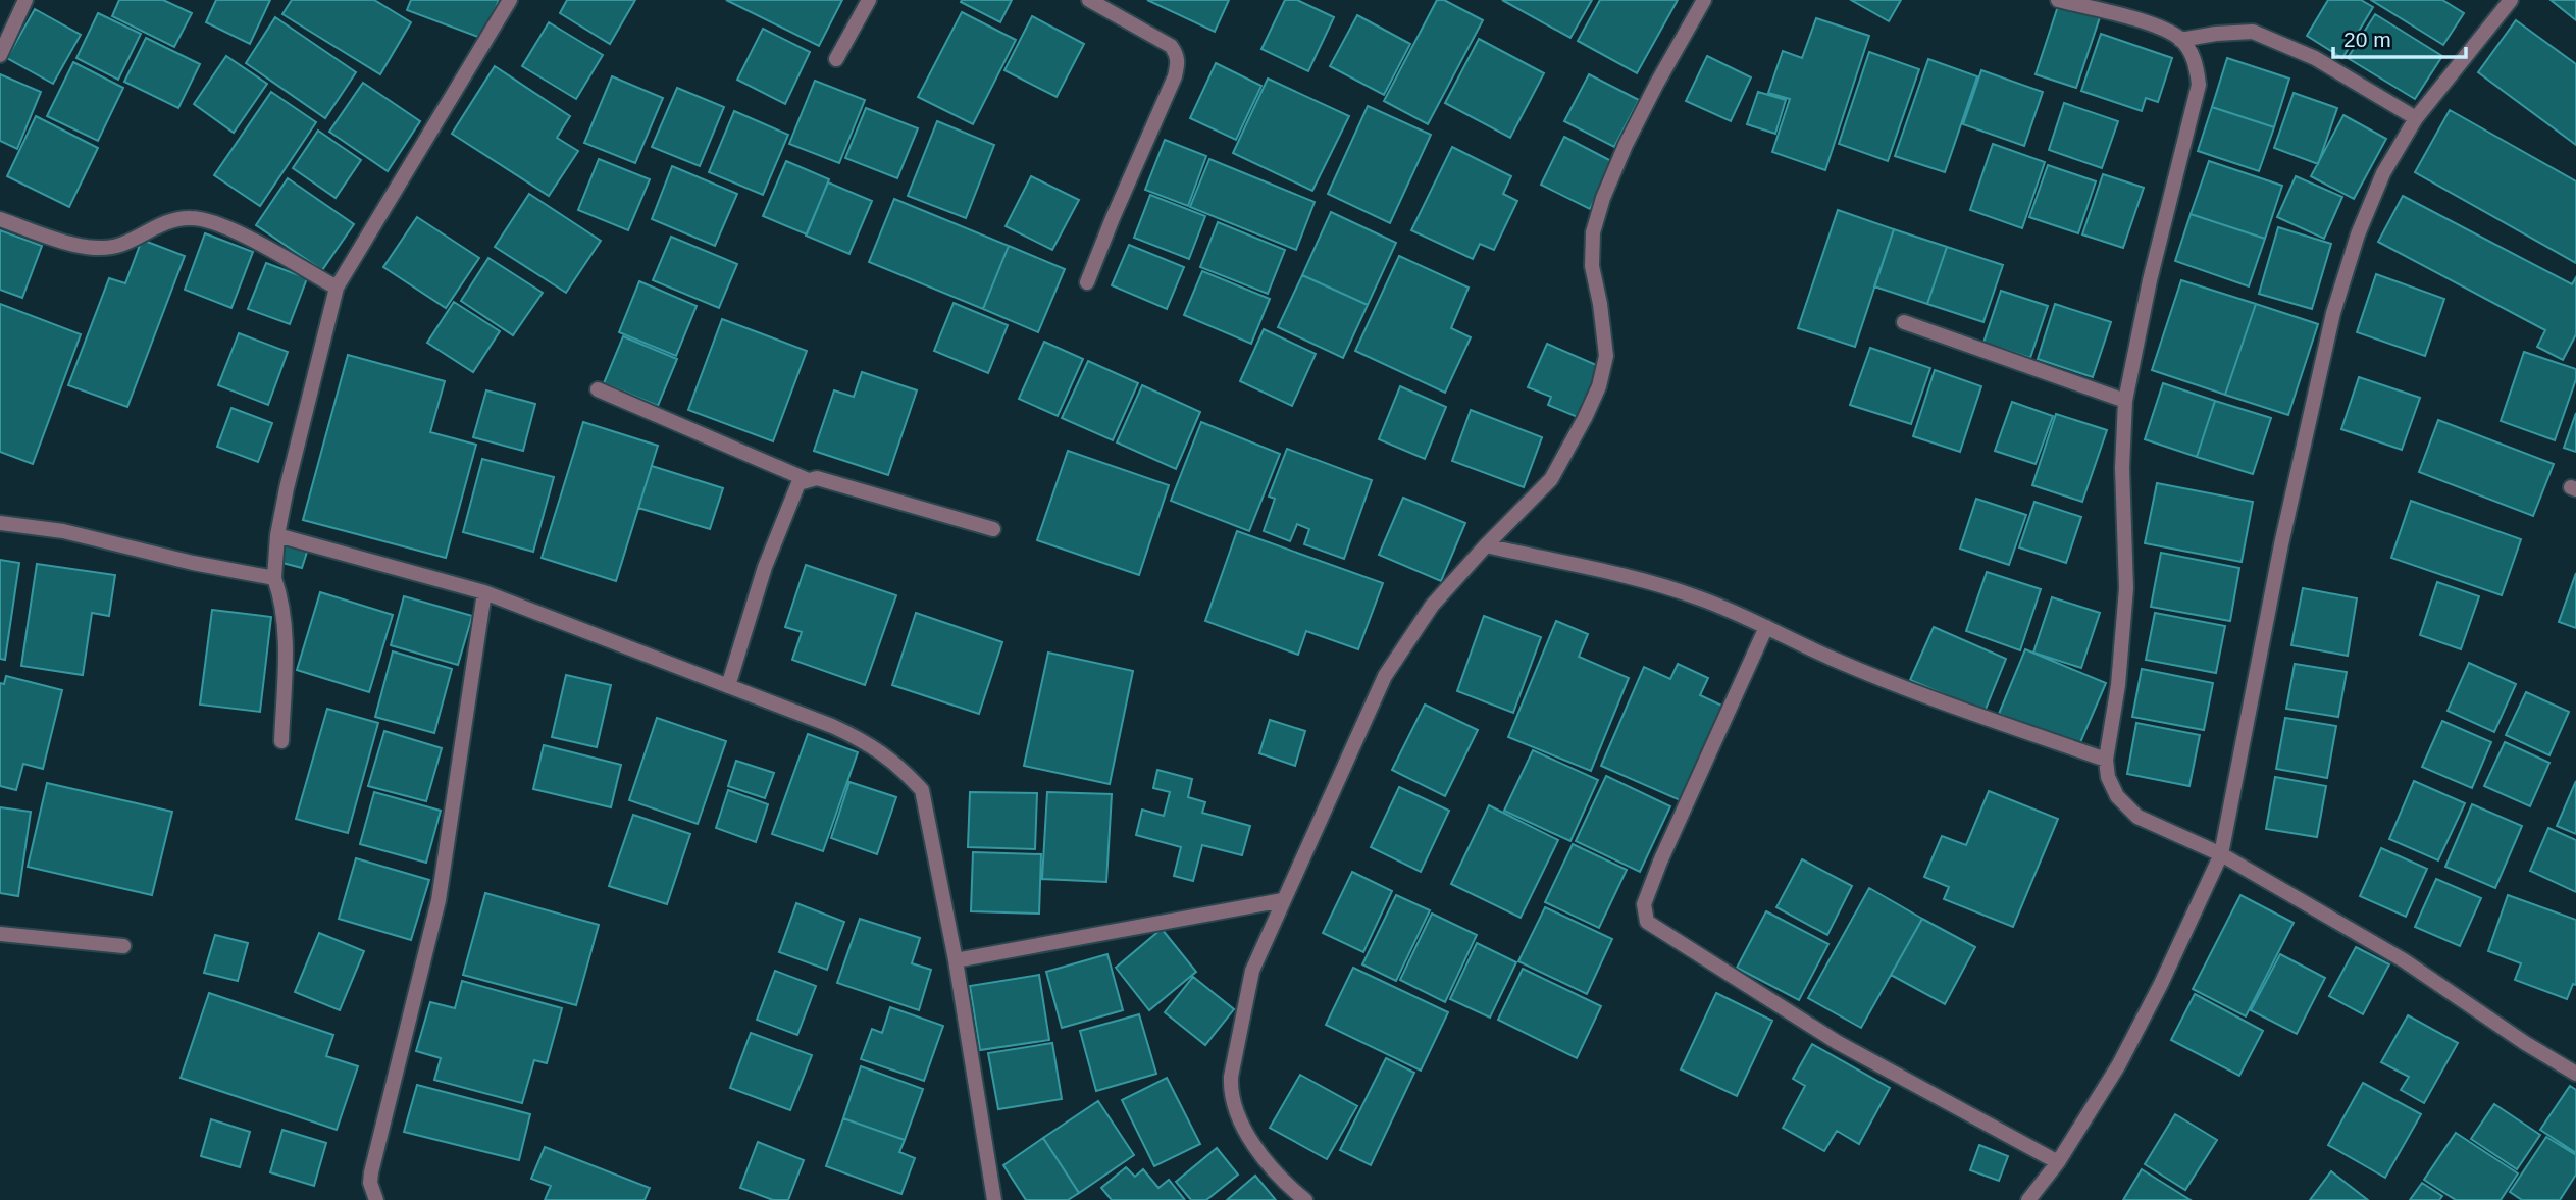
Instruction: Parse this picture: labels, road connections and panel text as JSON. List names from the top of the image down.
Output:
{
  "scale_bar": "20 m"
}
